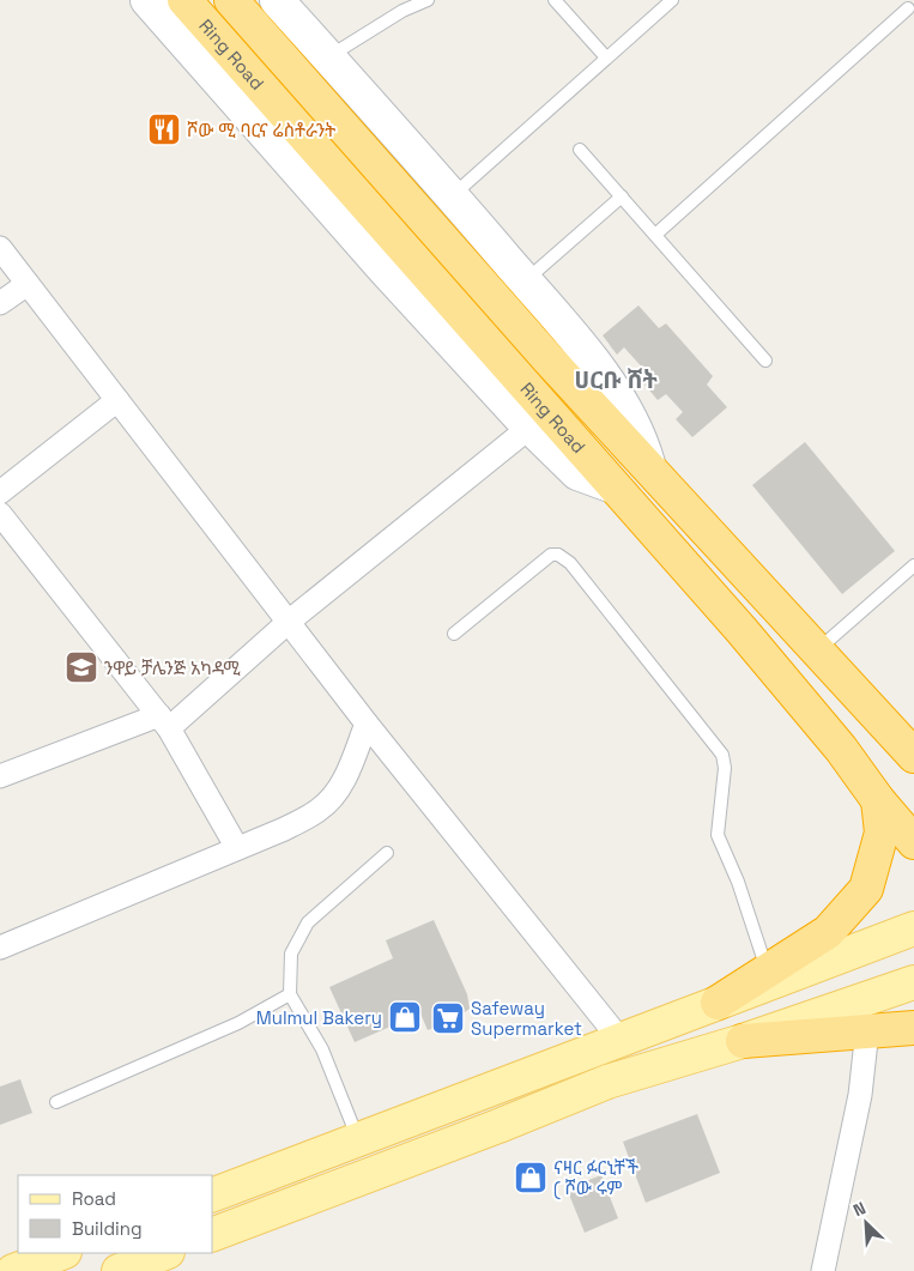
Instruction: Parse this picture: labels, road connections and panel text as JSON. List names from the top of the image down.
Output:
{
  "streets": {
    "highway": ["Ring Road"]
  },
  "districts": ["ሀርቡ ሸት"],
  "places": {
    "restaurant": ["ሾው ሚ ባርና ሬስቶራንት"],
    "school or university": ["ንዋይ ቻሌንጅ አካዳሚ"],
    "shop": ["Mulmul Bakery", "ናዛር ፉርኒቸች ( ሾው ሩም"],
    "supermarket": ["Safeway Supermarket"]
  },
  "legend": ["Road", "Building"],
  "north": "top left"
}
